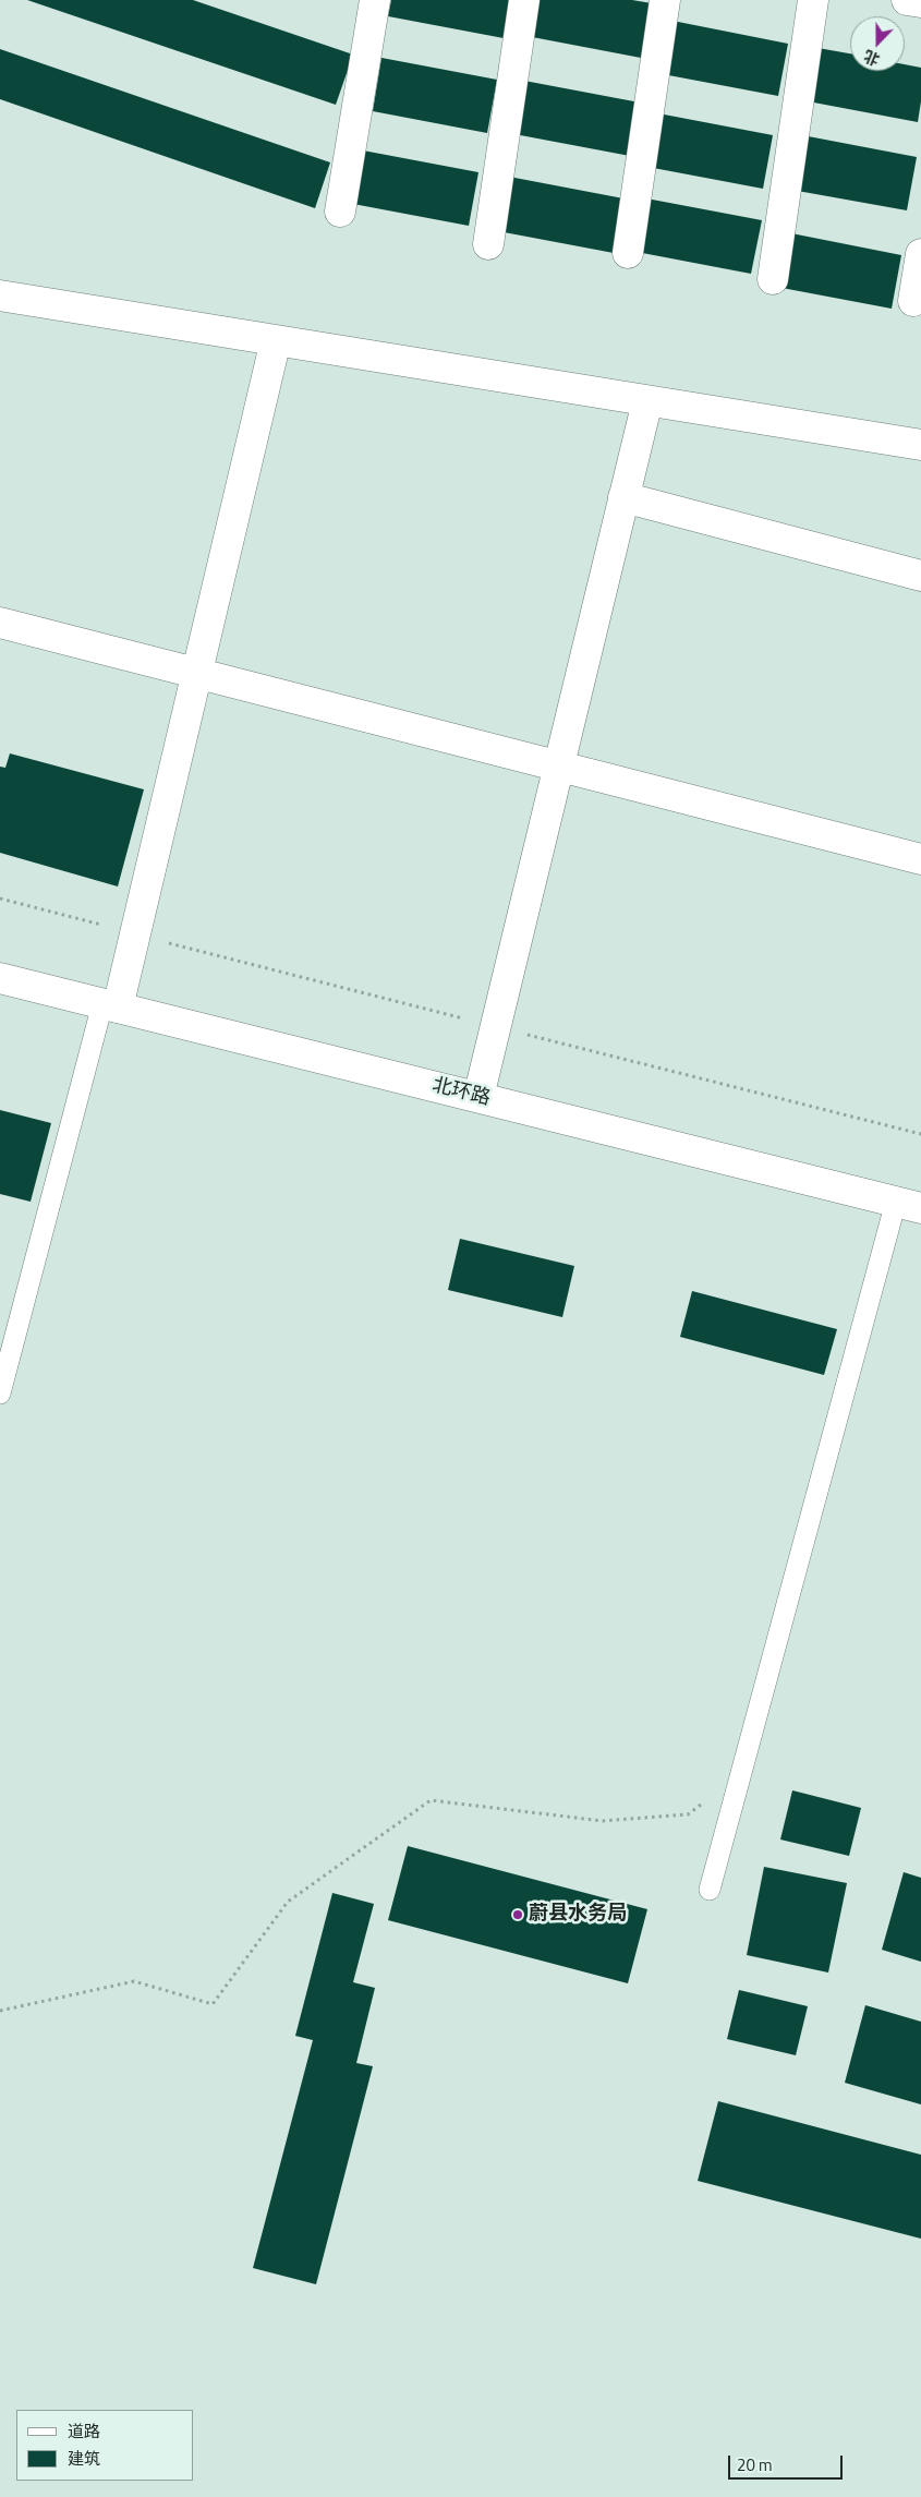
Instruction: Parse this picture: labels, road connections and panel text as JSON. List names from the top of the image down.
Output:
{
  "streets": {
    "street": ["北环路"]
  },
  "places": ["蔚县水务局"],
  "legend": ["道路", "建筑"],
  "scale_bar": "20 m",
  "north": "bottom"
}
